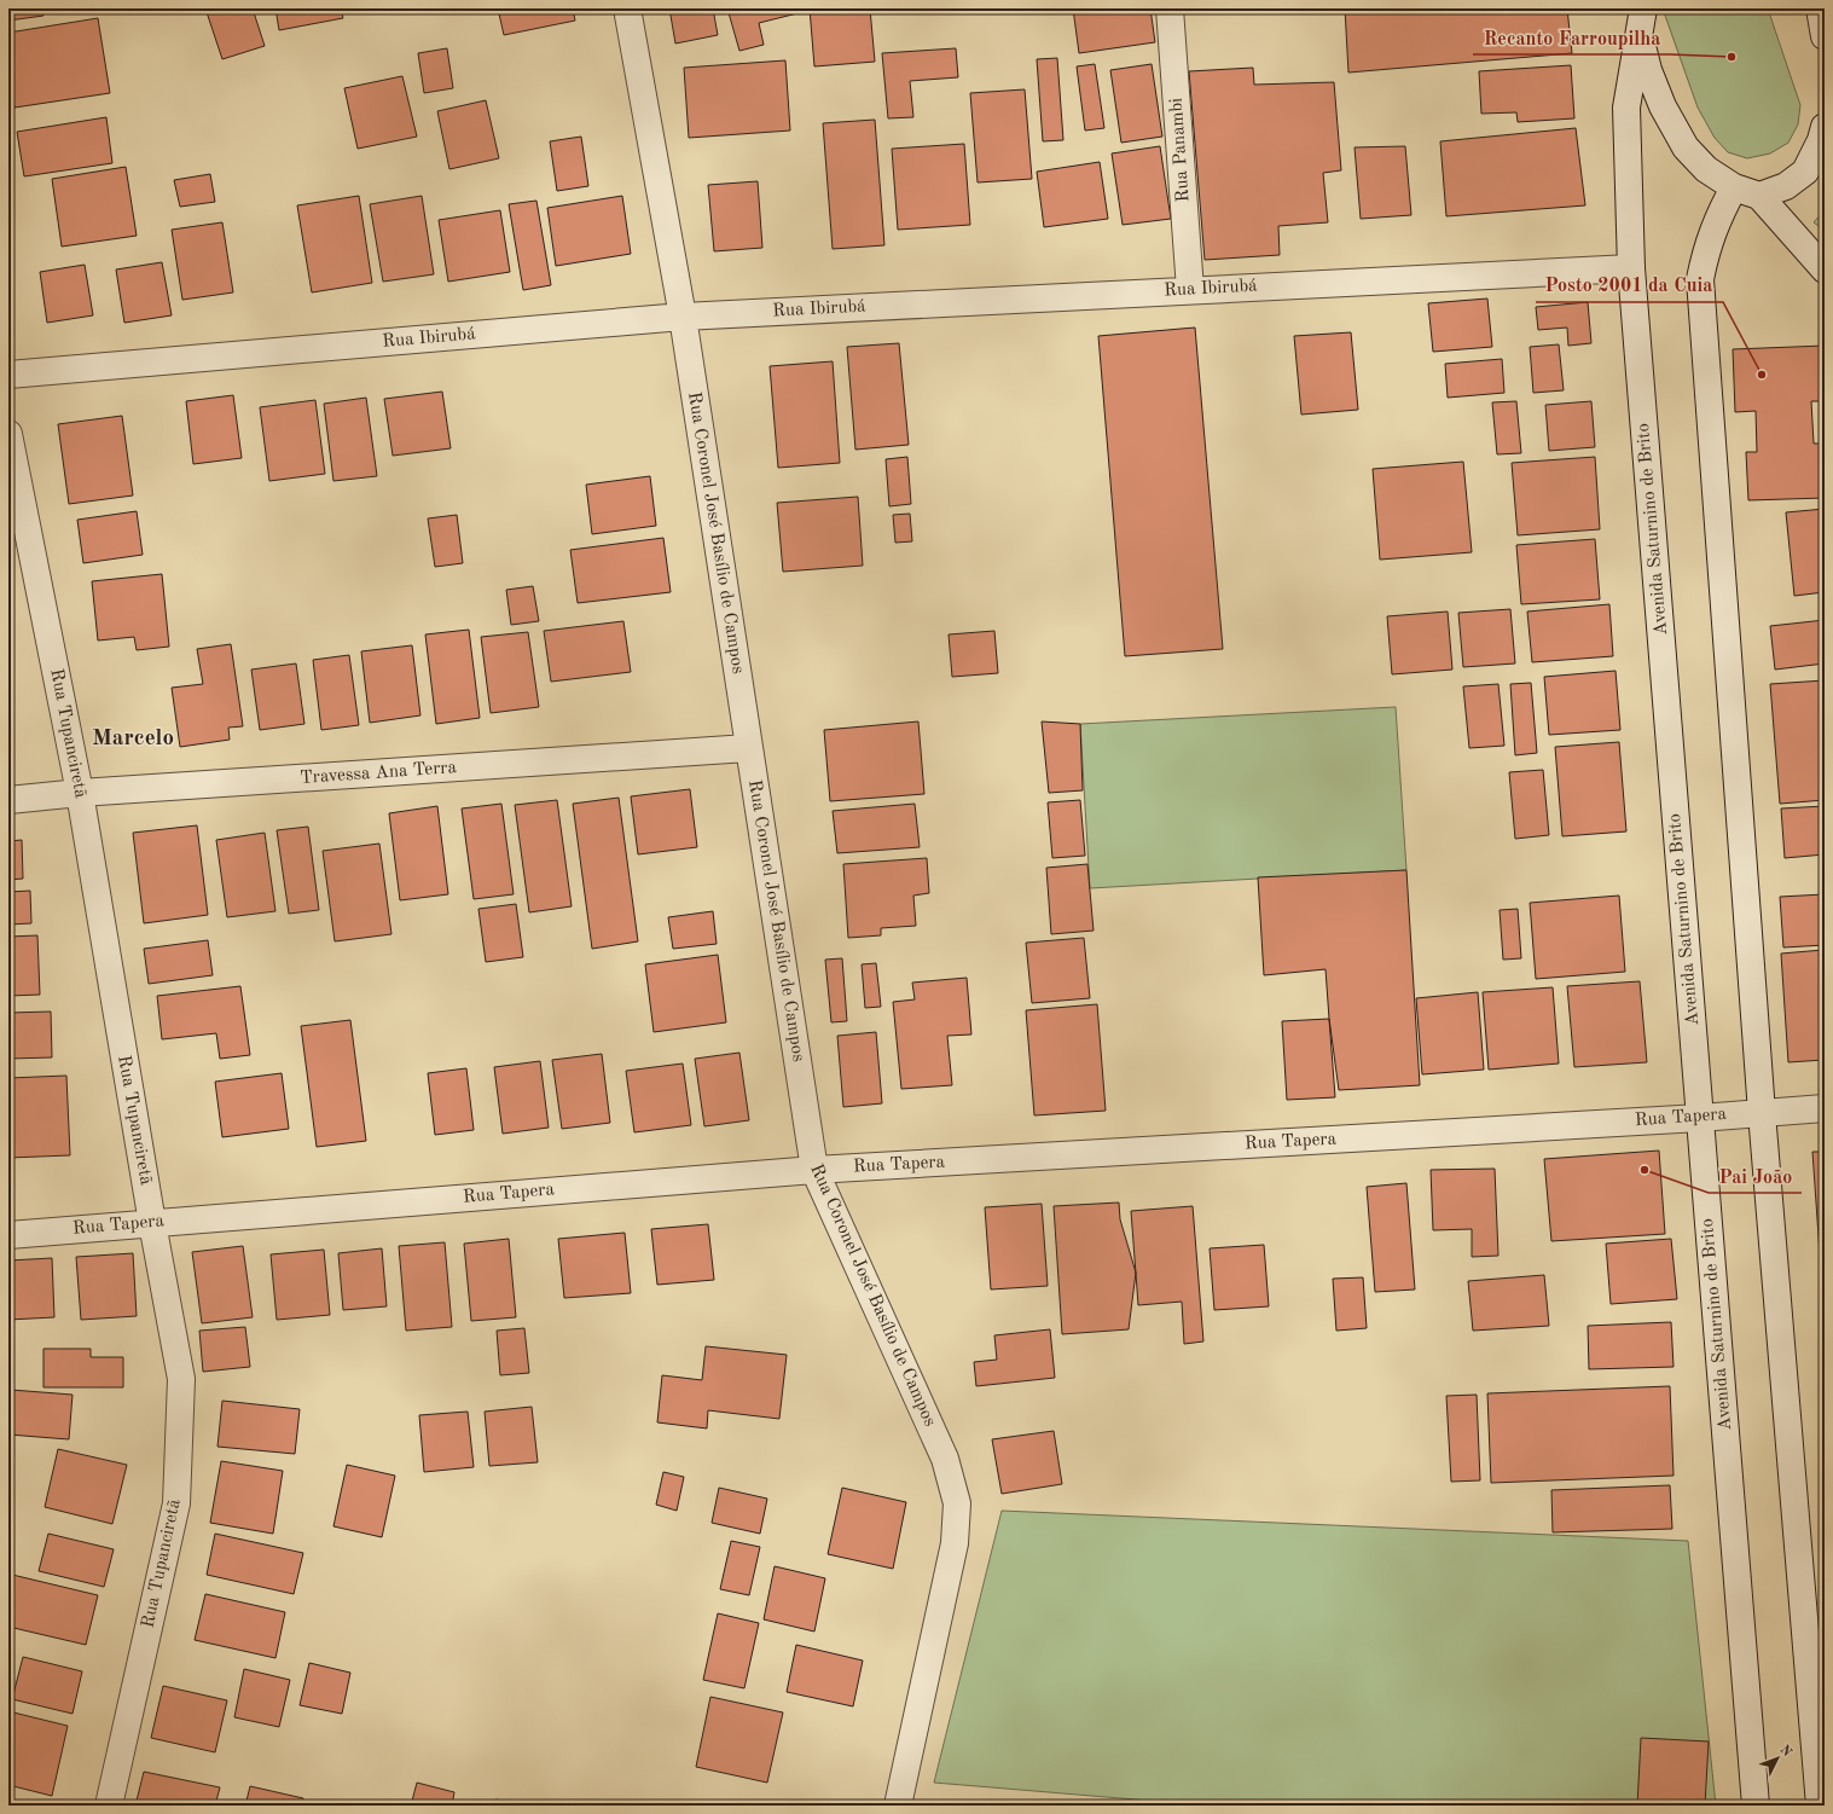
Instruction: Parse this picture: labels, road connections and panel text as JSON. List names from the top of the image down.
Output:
{
  "streets": {
    "street": [
      "Rua Panambi",
      "Rua Ibirubá",
      "Avenida Saturnino de Brito",
      "Rua Coronel José Basílio de Campos",
      "Rua Tupanciretã",
      "Travessa Ana Terra",
      "Rua Tapera"
    ]
  },
  "crossings": [
    ["Rua Panambi", "Rua Ibirubá"],
    ["Rua Ibirubá", "Avenida Saturnino de Brito"],
    ["Rua Ibirubá", "Rua Coronel José Basílio de Campos"],
    ["Avenida Saturnino de Brito", "Rua Tapera"],
    ["Rua Coronel José Basílio de Campos", "Travessa Ana Terra"],
    ["Rua Coronel José Basílio de Campos", "Rua Tapera"],
    ["Rua Tupanciretã", "Travessa Ana Terra"],
    ["Rua Tupanciretã", "Rua Tapera"]
  ],
  "districts": ["Marcelo"],
  "places": ["Recanto Farroupilha", "Posto 2001 da Cuia", "Pai João"],
  "north": "top right"
}
